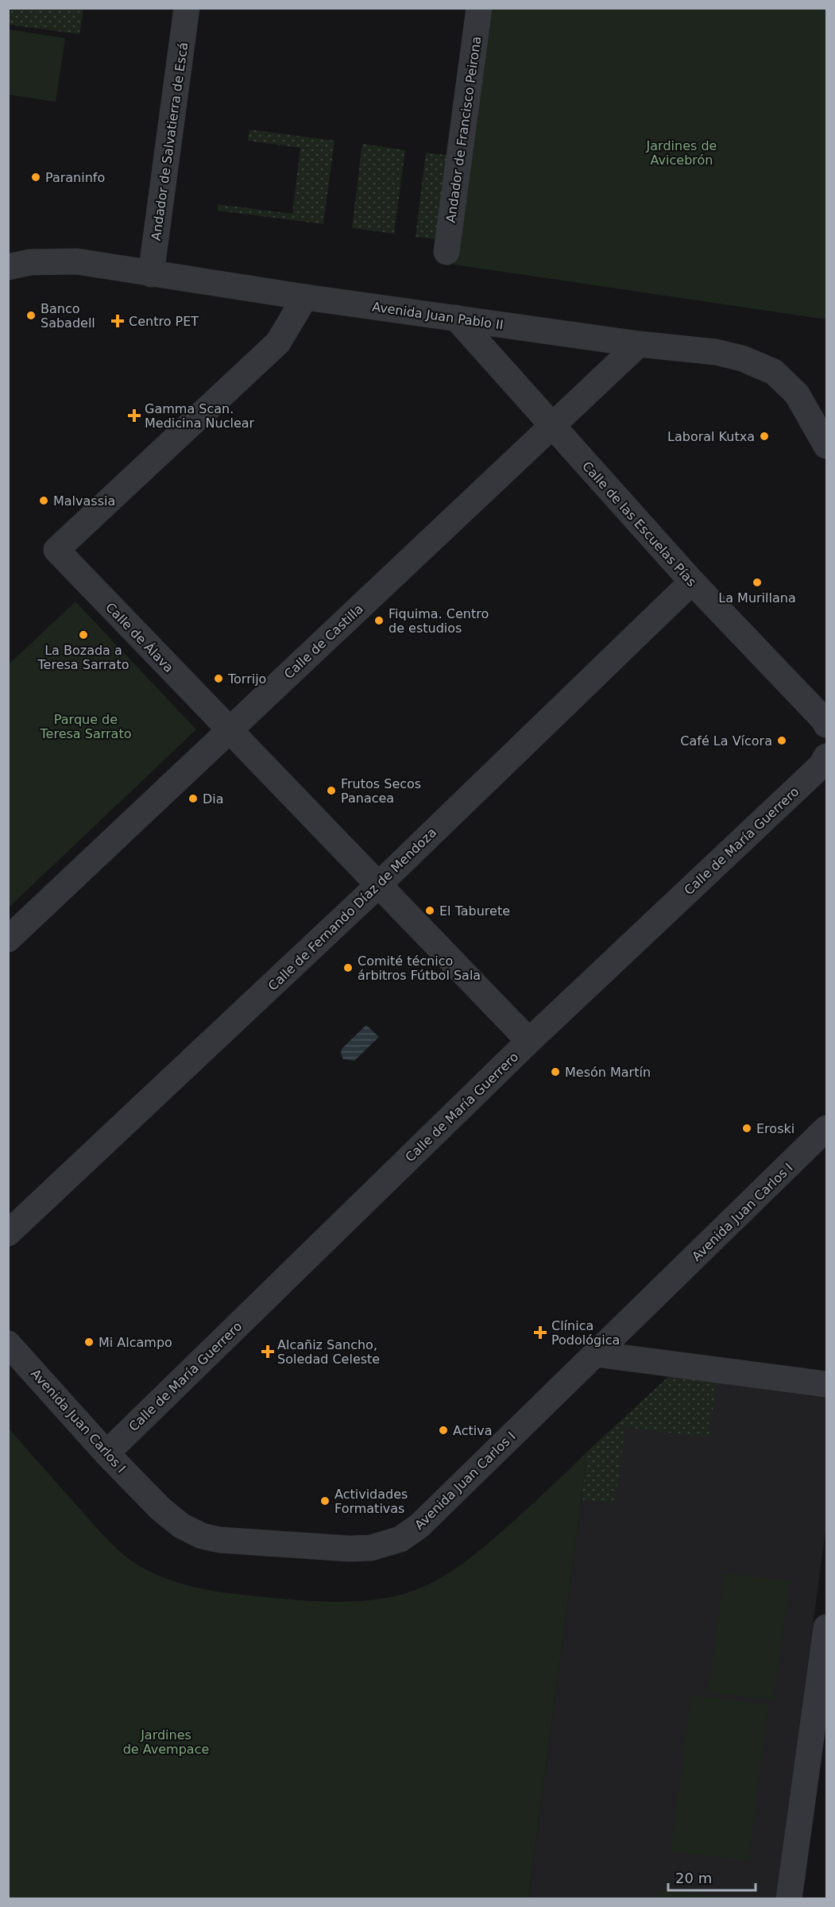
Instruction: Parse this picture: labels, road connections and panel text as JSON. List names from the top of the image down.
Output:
{
  "streets": {
    "street": [
      "Andador de Francisco Peirona",
      "Andador de Salvatierra de Escá",
      "Avenida Juan Pablo II",
      "Calle de las Escuelas Pías",
      "Calle de Álava",
      "Calle de Castilla",
      "Calle de María Guerrero",
      "Calle de Fernando Díaz de Mendoza",
      "Avenida Juan Carlos I"
    ]
  },
  "crossings": [
    ["Andador de Salvatierra de Escá", "Avenida Juan Pablo II"],
    ["Avenida Juan Pablo II", "Calle de las Escuelas Pías"],
    ["Avenida Juan Pablo II", "Calle de Álava"],
    ["Avenida Juan Pablo II", "Calle de Castilla"],
    ["Calle de las Escuelas Pías", "Calle de Castilla"],
    ["Calle de las Escuelas Pías", "Calle de Fernando Díaz de Mendoza"],
    ["Calle de María Guerrero", "Avenida Juan Carlos I"]
  ],
  "parks": ["Jardines de Avicebrón", "Parque de Teresa Sarrato", "Jardines de Avempace"],
  "places": {
    "other": [
      "Paraninfo",
      "Banco Sabadell",
      "Laboral Kutxa",
      "Malvassia",
      "La Murillana",
      "Fiquima. Centro de estudios",
      "La Bozada a Teresa Sarrato",
      "Torrijo",
      "Café La Vícora",
      "Frutos Secos Panacea",
      "Dia",
      "El Taburete",
      "Comité técnico árbitros Fútbol Sala",
      "Mesón Martín",
      "Eroski",
      "Mi Alcampo",
      "Activa",
      "Actividades Formativas"
    ],
    "health": [
      "Centro PET",
      "Gamma Scan. Medicina Nuclear",
      "Clínica Podológica",
      "Alcañiz Sancho, Soledad Celeste"
    ]
  },
  "scale_bar": "20 m"
}
